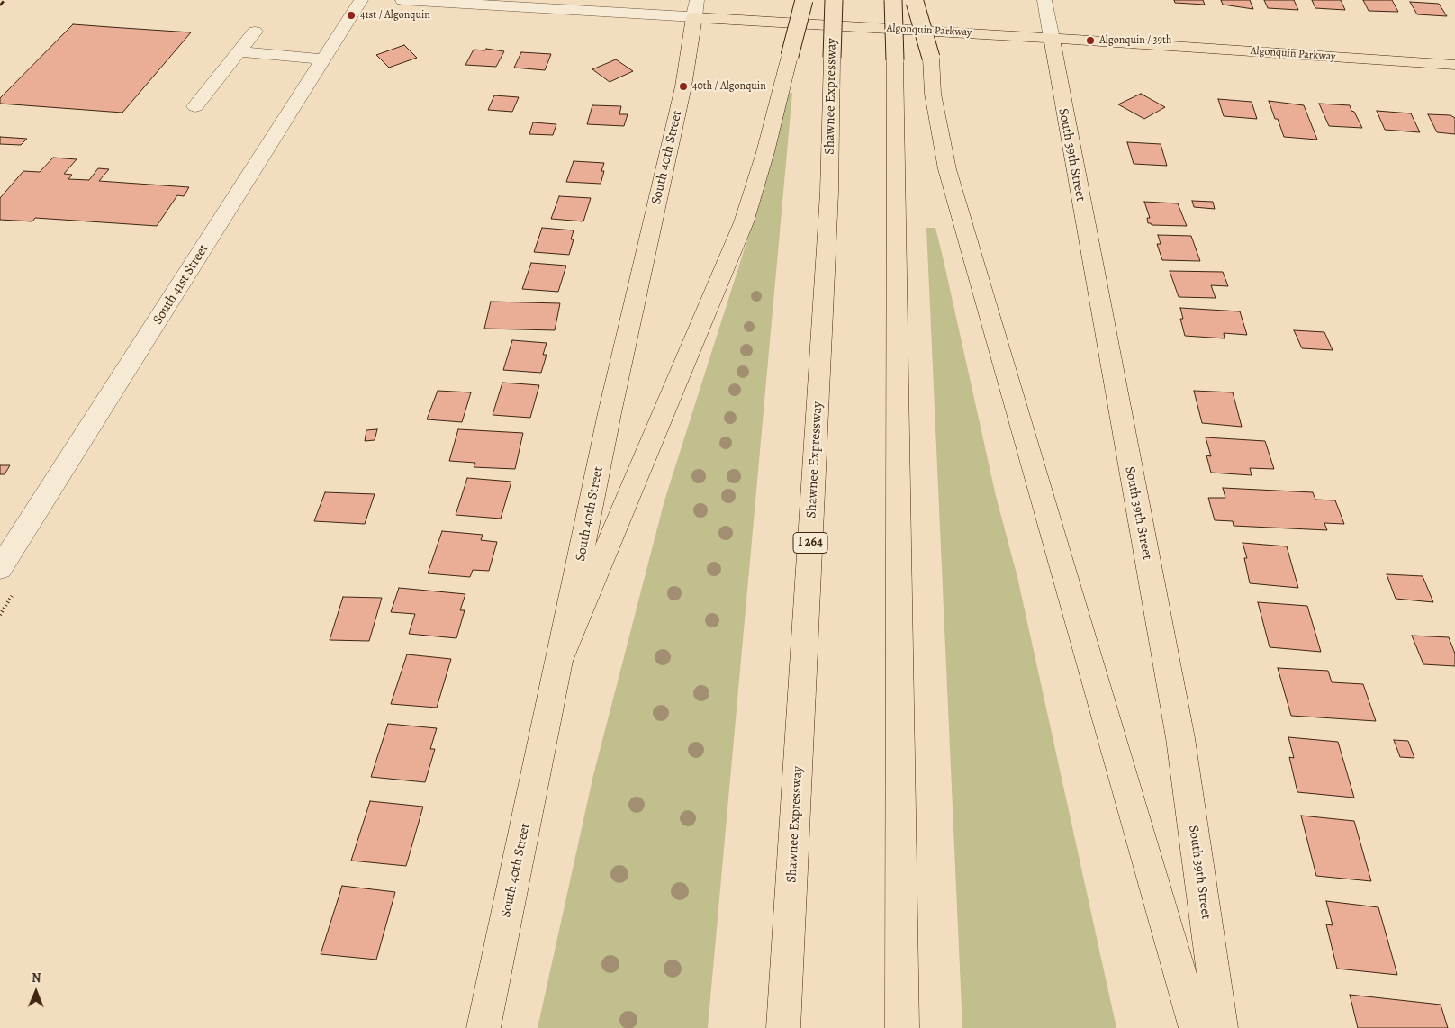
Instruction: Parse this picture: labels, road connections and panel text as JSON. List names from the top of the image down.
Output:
{
  "streets": {
    "main road": [
      "Algonquin Parkway",
      "Shawnee Expressway",
      "South 39th Street",
      "South 40th Street",
      "I 264"
    ],
    "street": ["South 41st Street"]
  },
  "crossings": [
    ["Algonquin Parkway", "South 39th Street"],
    ["Algonquin Parkway", "South 40th Street"]
  ],
  "places": ["41st / Algonquin", "Algonquin / 39th", "40th / Algonquin"],
  "north": "top"
}
